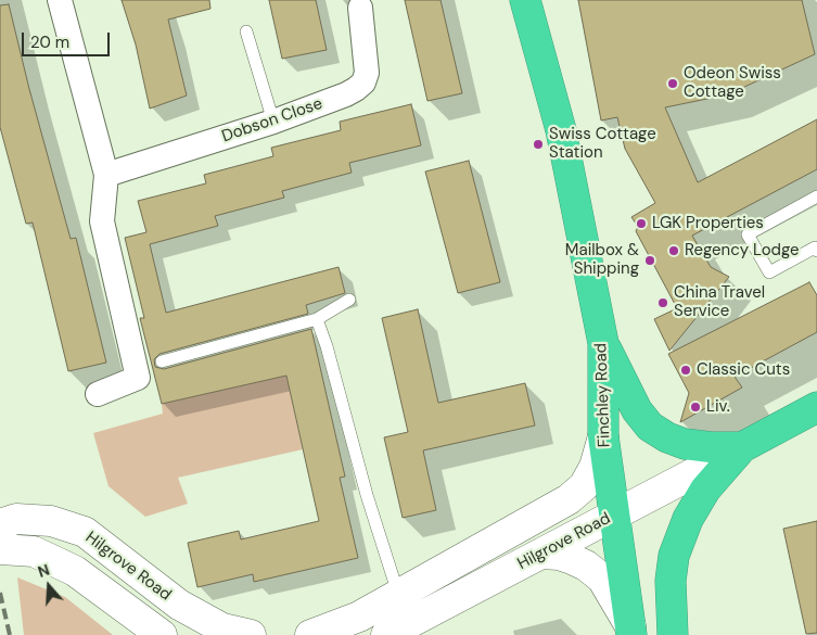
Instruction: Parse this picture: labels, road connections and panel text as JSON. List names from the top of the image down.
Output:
{
  "streets": {
    "highway": ["Finchley Road"],
    "main road": ["Hilgrove Road"],
    "street": ["Dobson Close"]
  },
  "crossings": [
    ["Finchley Road", "Hilgrove Road"]
  ],
  "places": [
    "Odeon Swiss Cottage",
    "Swiss Cottage Station",
    "LGK Properties",
    "Regency Lodge",
    "Mailbox & Shipping",
    "China Travel Service",
    "Classic Cuts",
    "Liv."
  ],
  "scale_bar": "20 m",
  "north": "top"
}
